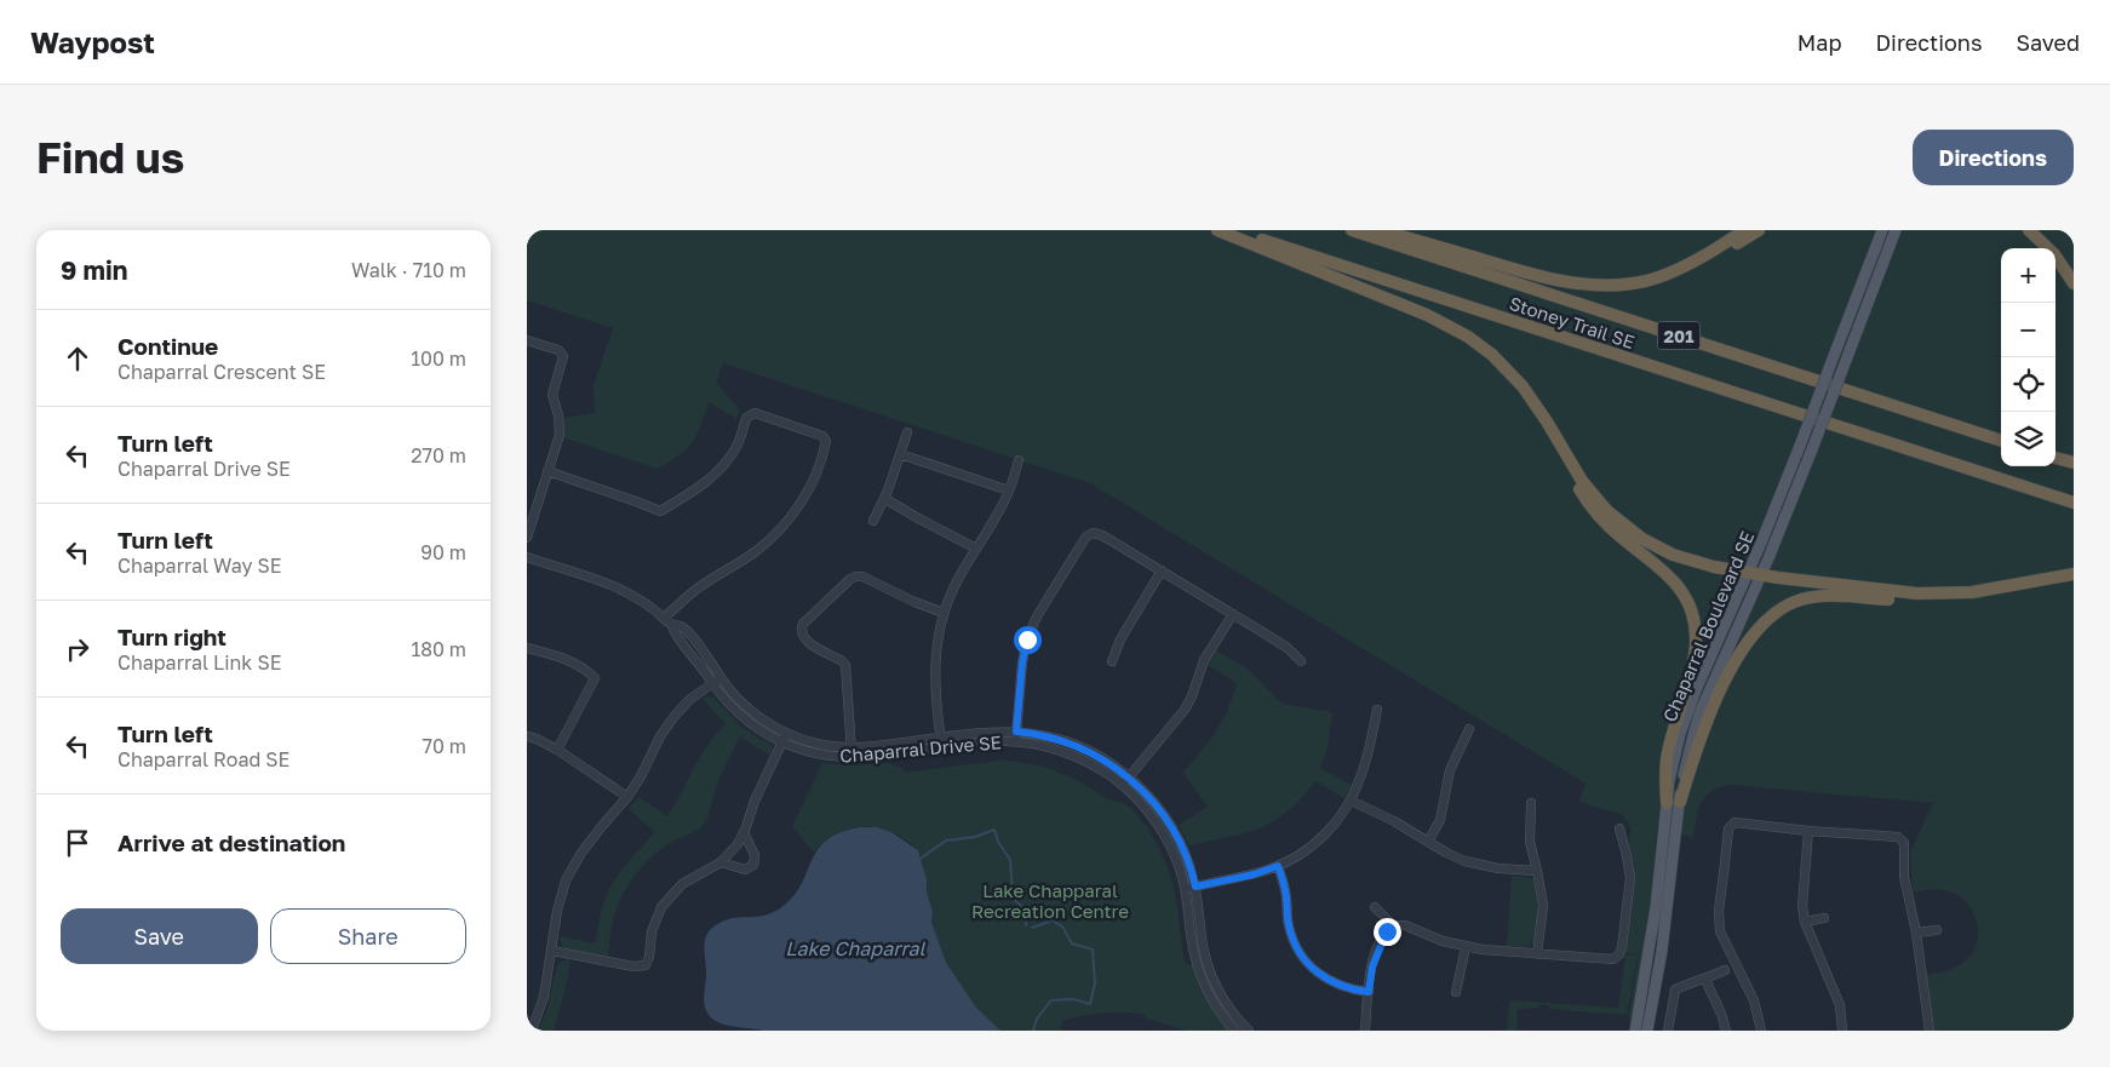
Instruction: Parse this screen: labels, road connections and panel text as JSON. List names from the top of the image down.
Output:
{
  "streets": {
    "highway": ["Stoney Trail SE", "201"],
    "main road": ["Chaparral Boulevard SE"],
    "street": ["Chaparral Drive SE"]
  },
  "water": ["Lake Chaparral"],
  "parks": ["Lake Chapparal Recreation Centre"],
  "page": {
    "header": "Waypost",
    "nav": ["Map", "Directions", "Saved"],
    "buttons": [
      "Directions",
      ["Save", "Share"]
    ],
    "title": "Find us",
    "heading": ["9 min", "Walk · 710 m"],
    "map_buttons": ["+", "−"],
    "list": [
      ["Continue", "Chaparral Crescent SE", "100 m"],
      ["Turn left", "Chaparral Drive SE", "270 m"],
      ["Turn left", "Chaparral Way SE", "90 m"],
      ["Turn right", "Chaparral Link SE", "180 m"],
      ["Turn left", "Chaparral Road SE", "70 m"],
      "Arrive at destination"
    ]
  }
}
